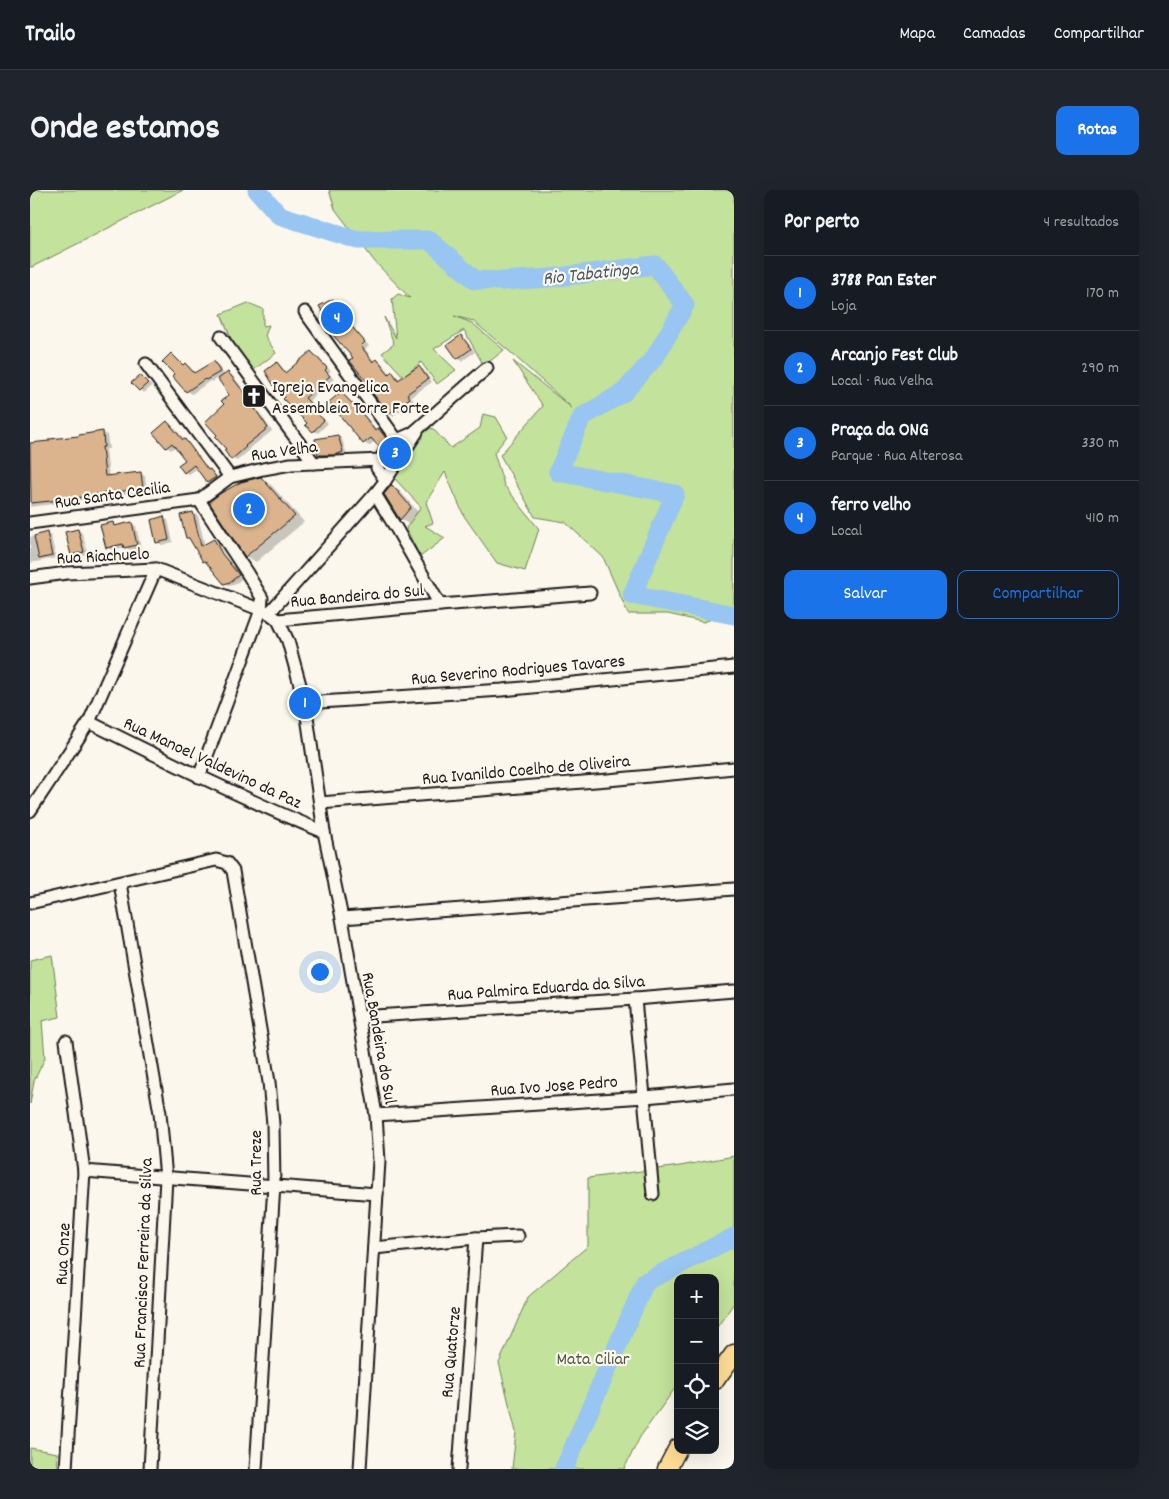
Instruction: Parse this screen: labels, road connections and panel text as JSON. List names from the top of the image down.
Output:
{
  "streets": {
    "street": [
      "Rua Velha",
      "Rua Santa Cecilia",
      "Rua Riachuelo",
      "Rua Bandeira do Sul",
      "Rua Severino Rodrigues Tavares",
      "Rua Manoel Valdevino da Paz",
      "Rua Ivanildo Coelho de Oliveira",
      "Rua Palmira Eduarda da Silva",
      "Rua Ivo Jose Pedro",
      "Rua Treze",
      "Rua Onze",
      "Rua Francisco Ferreira da Silva",
      "Rua Quatorze"
    ]
  },
  "crossings": [
    ["Rua Velha", "Rua Santa Cecilia"],
    ["Rua Riachuelo", "Rua Bandeira do Sul"],
    ["Rua Bandeira do Sul", "Rua Severino Rodrigues Tavares"],
    ["Rua Bandeira do Sul", "Rua Manoel Valdevino da Paz"],
    ["Rua Bandeira do Sul", "Rua Ivanildo Coelho de Oliveira"],
    ["Rua Bandeira do Sul", "Rua Palmira Eduarda da Silva"],
    ["Rua Bandeira do Sul", "Rua Ivo Jose Pedro"],
    ["Rua Treze", "Rua Francisco Ferreira da Silva"]
  ],
  "water": ["Rio Tabatinga"],
  "parks": ["Mata Ciliar"],
  "places": {
    "church": ["Igreja Evangelica Assembleia Torre Forte"]
  },
  "page": {
    "header": "Trailo",
    "nav": ["Mapa", "Camadas", "Compartilhar"],
    "title": "Onde estamos",
    "buttons": [
      "Rotas",
      ["Salvar", "Compartilhar"]
    ],
    "heading": ["Por perto", "4 resultados"],
    "list": [
      {
        "mark": "1",
        "name": "3788 Pan Ester",
        "note": "Loja",
        "value": "170 m"
      },
      {
        "mark": "2",
        "name": "Arcanjo Fest Club",
        "note": "Local · Rua Velha",
        "value": "290 m"
      },
      {
        "mark": "3",
        "name": "Praça da ONG",
        "note": "Parque · Rua Alterosa",
        "value": "330 m"
      },
      {
        "mark": "4",
        "name": "ferro velho",
        "note": "Local",
        "value": "410 m"
      }
    ],
    "pins": [
      "4",
      "3",
      "2",
      "1"
    ],
    "map_buttons": ["+", "−"]
  }
}
